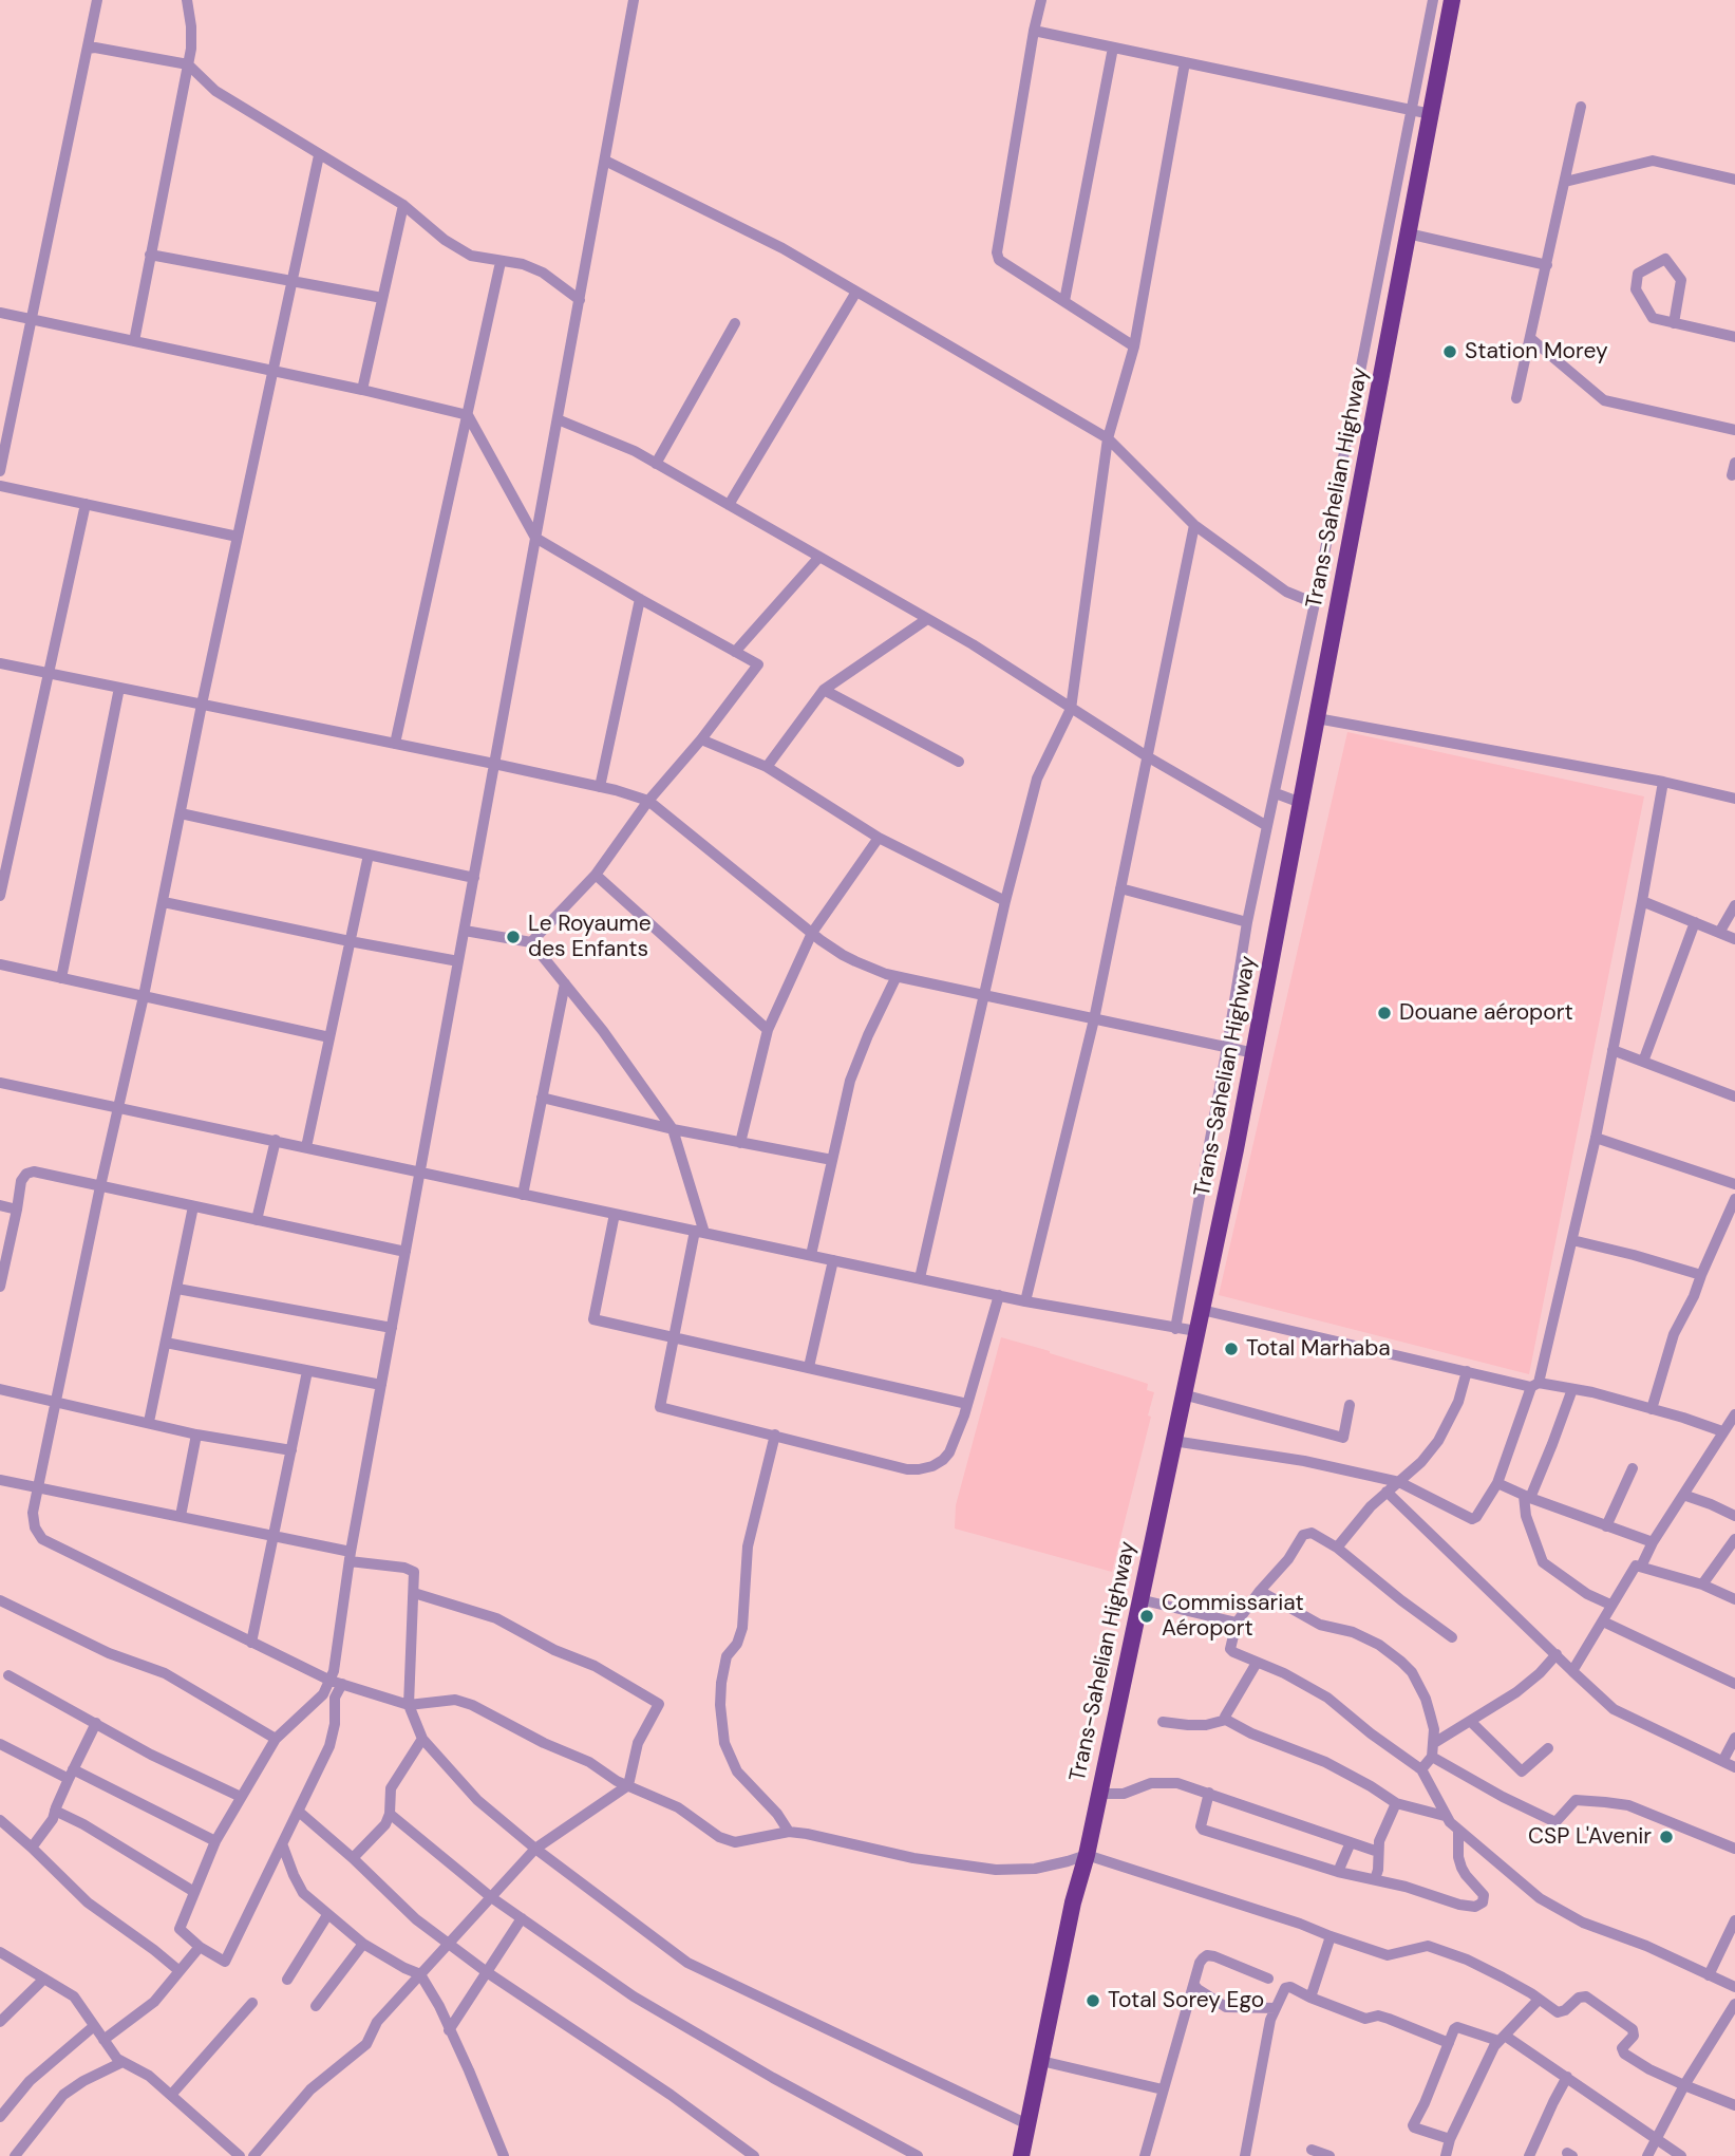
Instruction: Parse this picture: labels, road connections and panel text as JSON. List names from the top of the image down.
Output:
{
  "streets": {
    "highway": ["Trans-Sahelian Highway"]
  },
  "places": [
    "Station Morey",
    "Le Royaume des Enfants",
    "Douane aéroport",
    "Total Marhaba",
    "Commissariat Aéroport",
    "CSP L'Avenir",
    "Total Sorey Ego"
  ]
}
